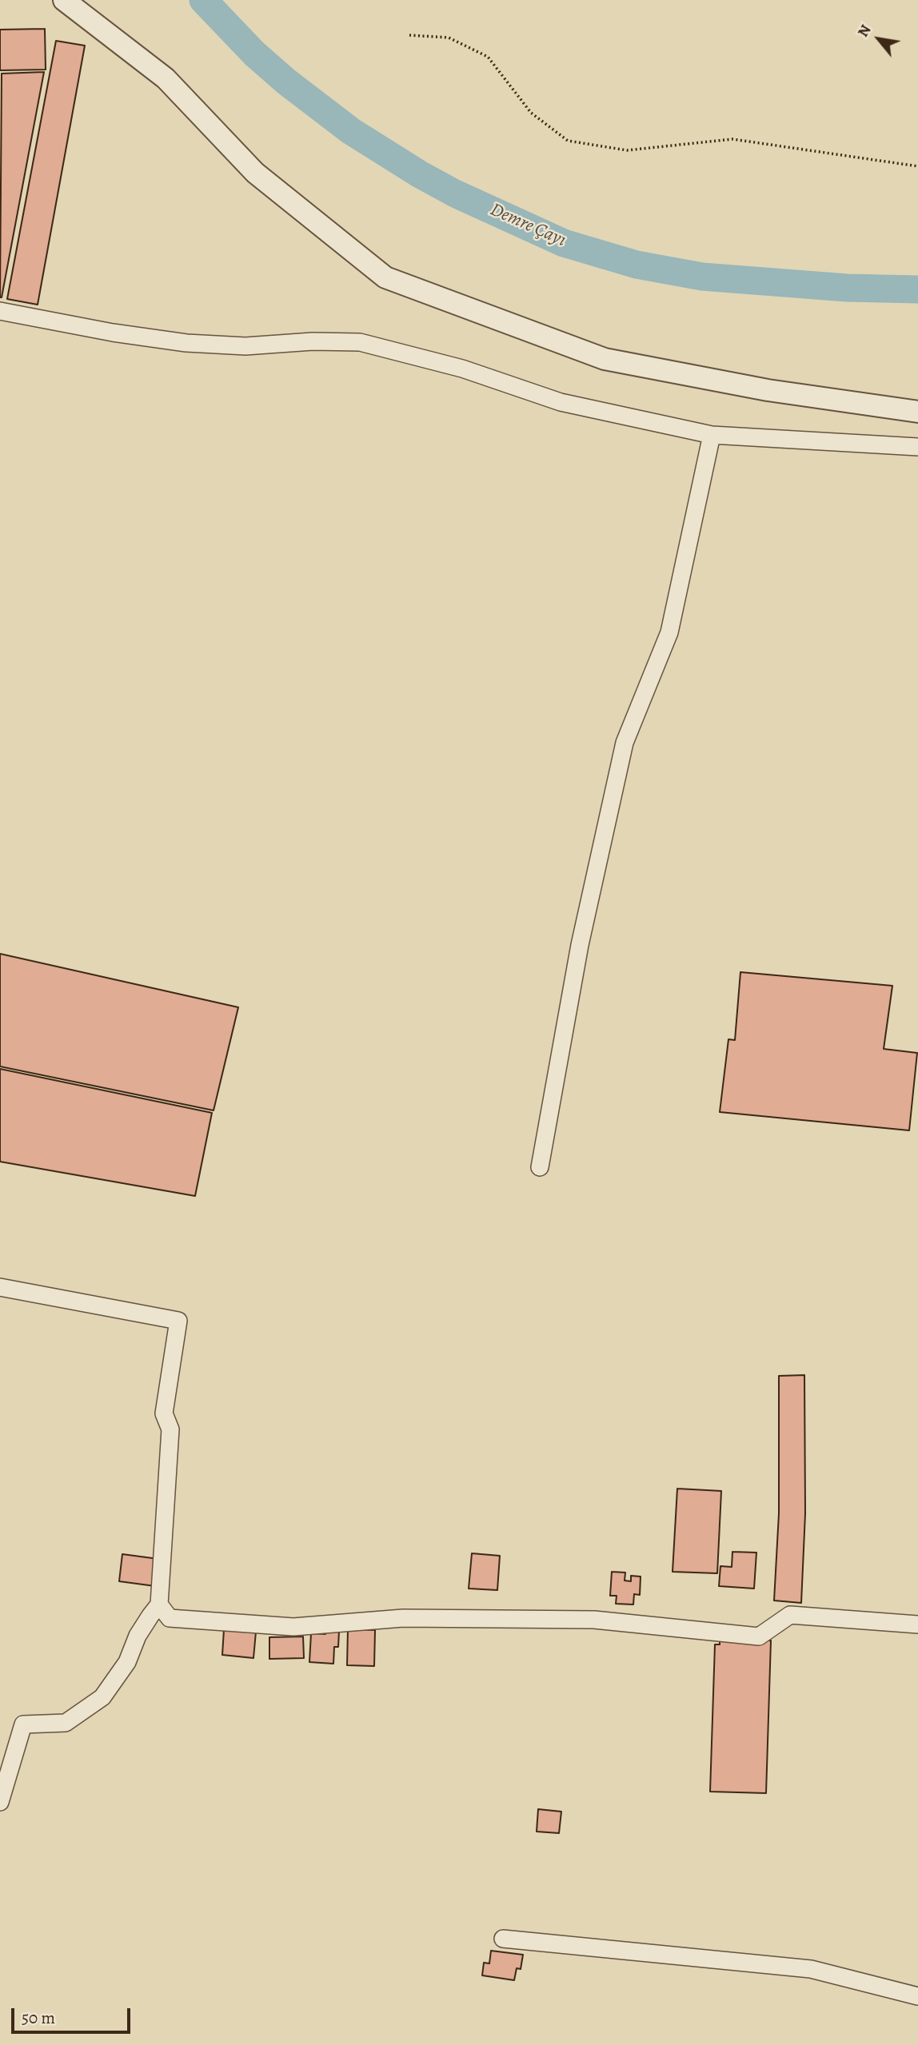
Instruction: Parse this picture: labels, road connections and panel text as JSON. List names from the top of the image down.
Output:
{
  "water": ["Demre Çayı"],
  "scale_bar": "50 m",
  "north": "top left"
}
